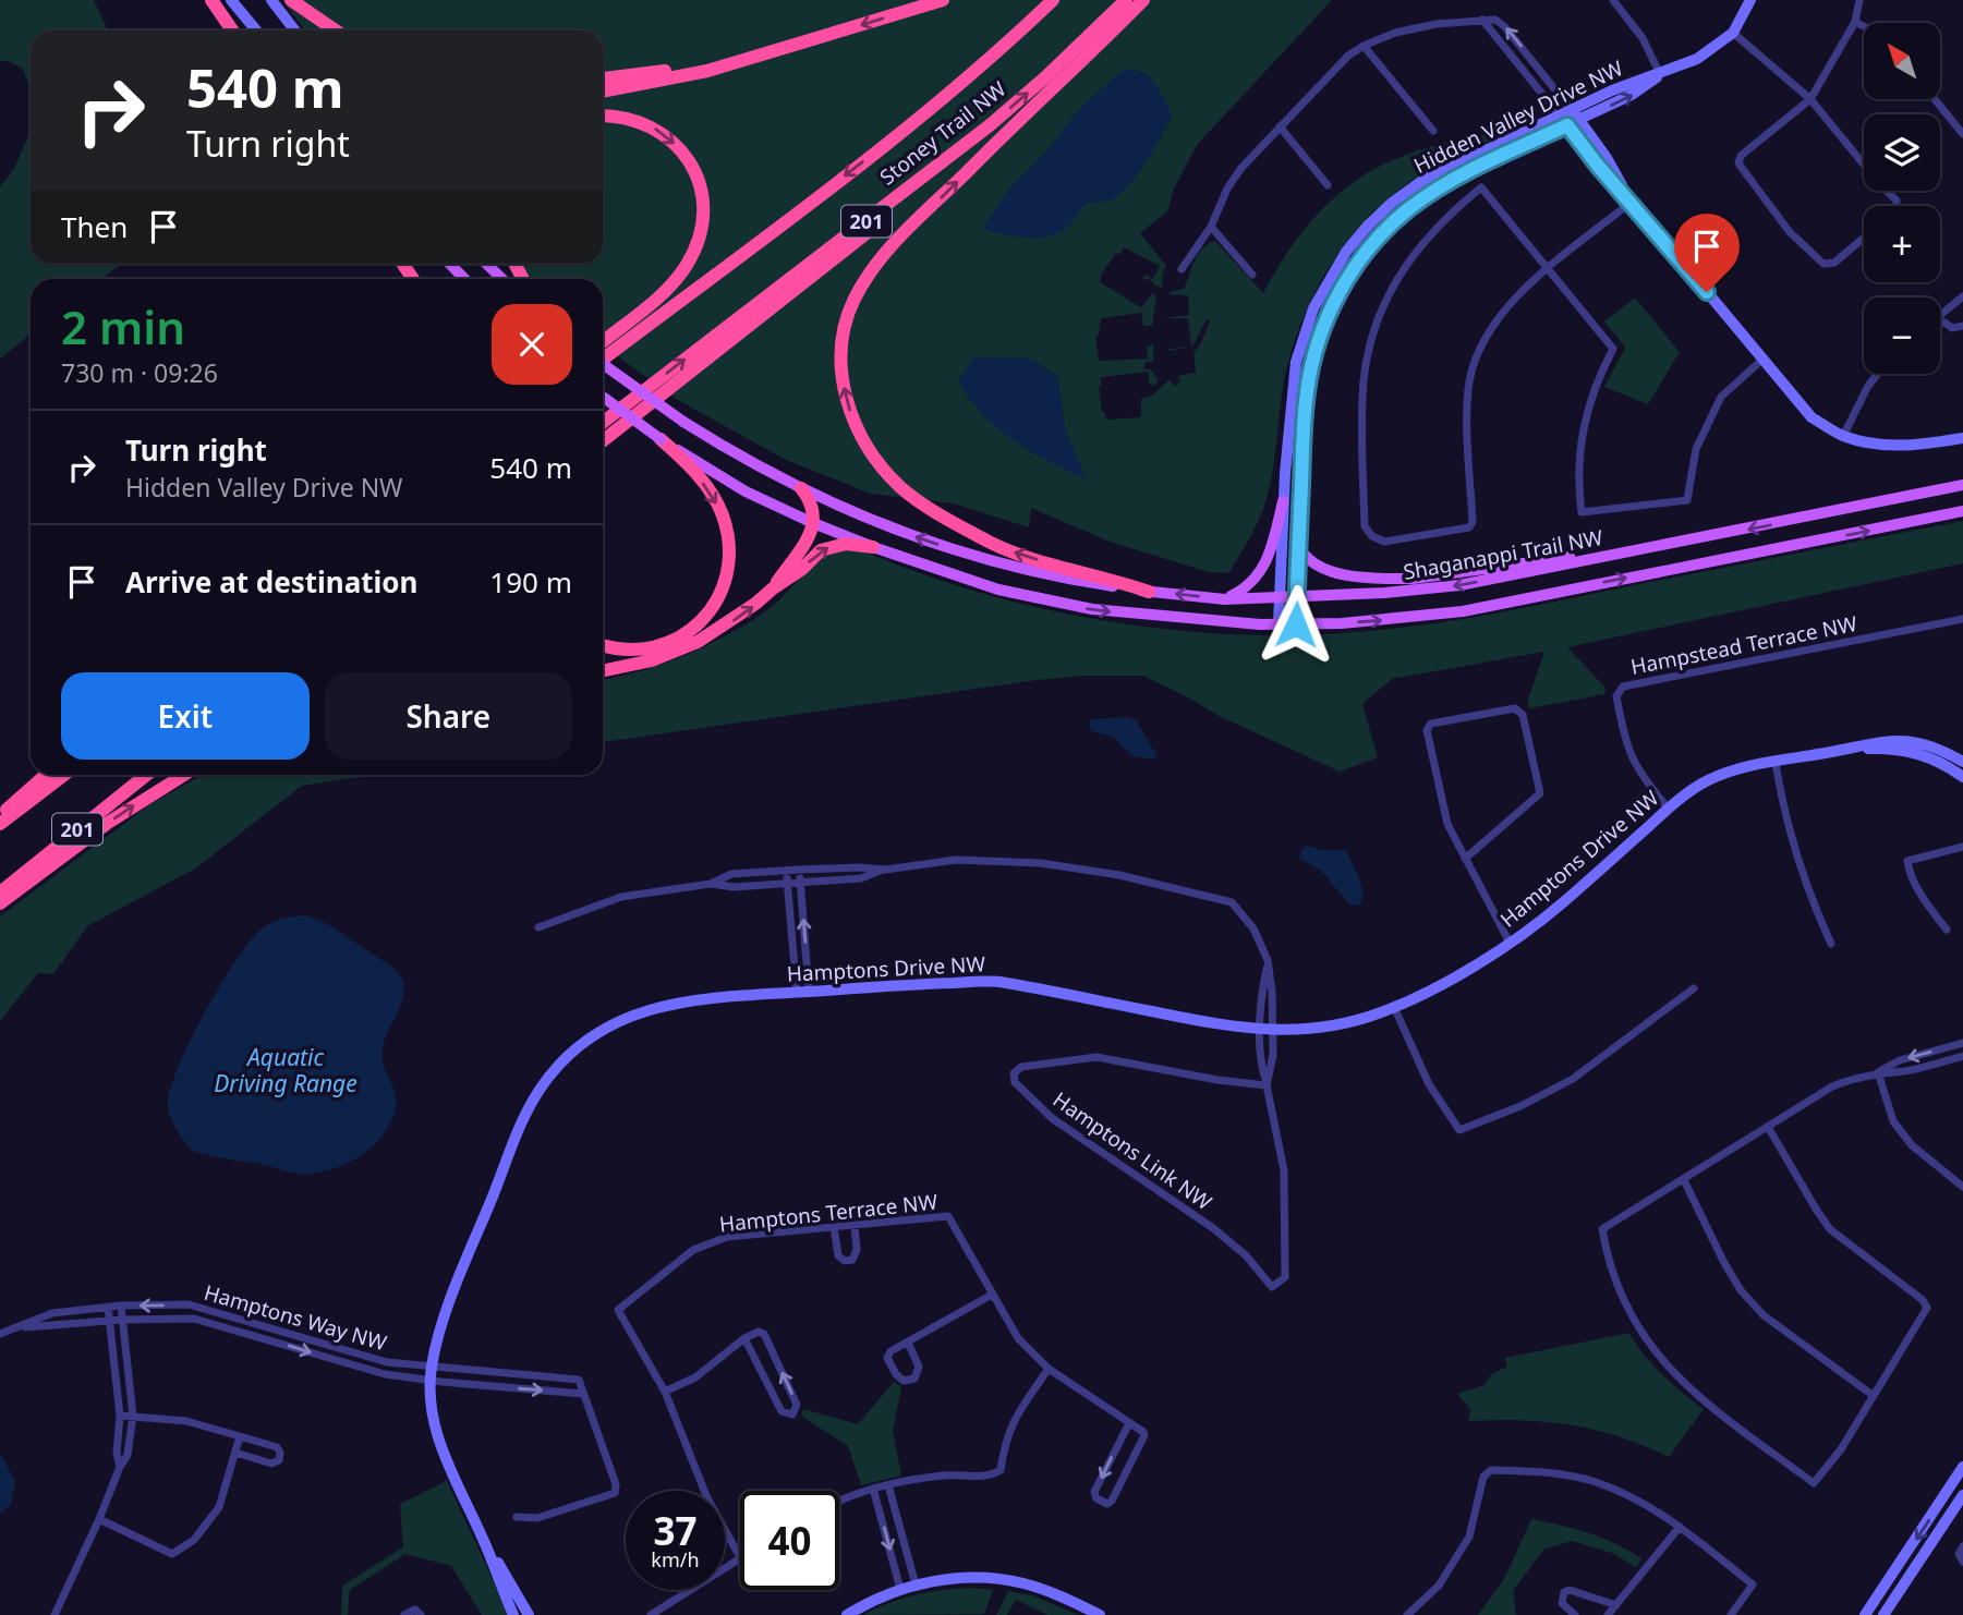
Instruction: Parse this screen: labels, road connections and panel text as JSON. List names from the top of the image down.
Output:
{
  "streets": {
    "highway": ["Stoney Trail NW", "201"],
    "main road": ["Shaganappi Trail NW"],
    "street": [
      "Hidden Valley Drive NW",
      "Hampstead Terrace NW",
      "Hamptons Drive NW",
      "Hamptons Link NW",
      "Hamptons Terrace NW",
      "Hamptons Way NW"
    ]
  },
  "crossings": [
    ["Hidden Valley Drive NW", "Shaganappi Trail NW"],
    ["Hampstead Terrace NW", "Hamptons Drive NW"],
    ["Hamptons Drive NW", "Hamptons Link NW"],
    ["Hamptons Drive NW", "Hamptons Way NW"]
  ],
  "water": ["Aquatic Driving Range"],
  "north": "top left",
  "page": {
    "map_buttons": ["+", "−"],
    "turn": ["540 m", "Turn right"],
    "then": "Then",
    "heading": ["2 min", "730 m · 09:26"],
    "list": [
      {
        "name": "Turn right",
        "note": "Hidden Valley Drive NW",
        "value": "540 m"
      },
      {
        "name": "Arrive at destination",
        "value": "190 m"
      }
    ],
    "buttons": ["Exit", "Share"],
    "speed": "37 km/h",
    "limit": "40"
  }
}
